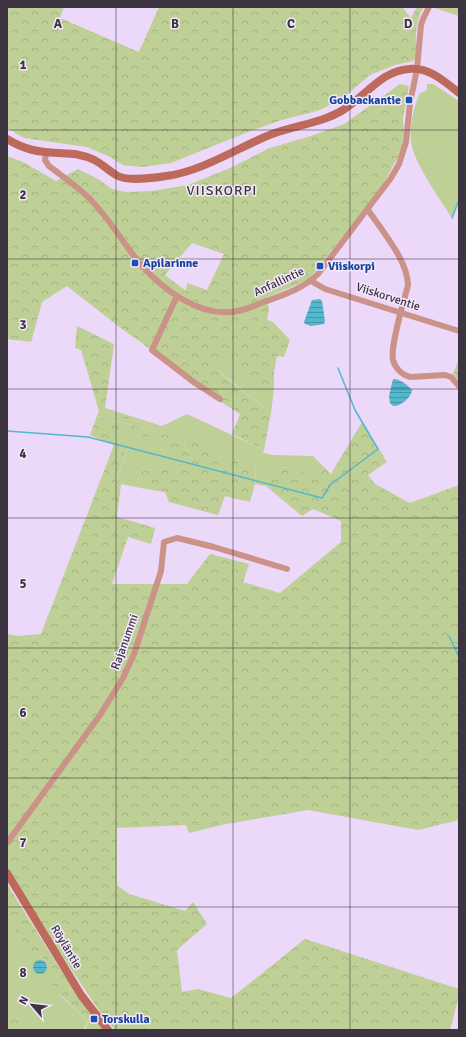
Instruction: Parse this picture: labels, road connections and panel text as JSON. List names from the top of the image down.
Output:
{
  "streets": {
    "street": [
      "Anfallintie",
      "Viiskorventie",
      "Rajanummi",
      "Röyläntie"
    ]
  },
  "crossings": [
    ["Anfallintie", "Viiskorventie"]
  ],
  "districts": ["VIISKORPI"],
  "places": {
    "transit": [
      "Gobbackantie",
      "Apilarinne",
      "Viiskorpi",
      "Torskulla"
    ]
  },
  "north": "top left",
  "grid": {
    "columns": [
      "A",
      "B",
      "C",
      "D"
    ],
    "rows": [
      "1",
      "2",
      "3",
      "4",
      "5",
      "6",
      "7",
      "8"
    ]
  }
}
